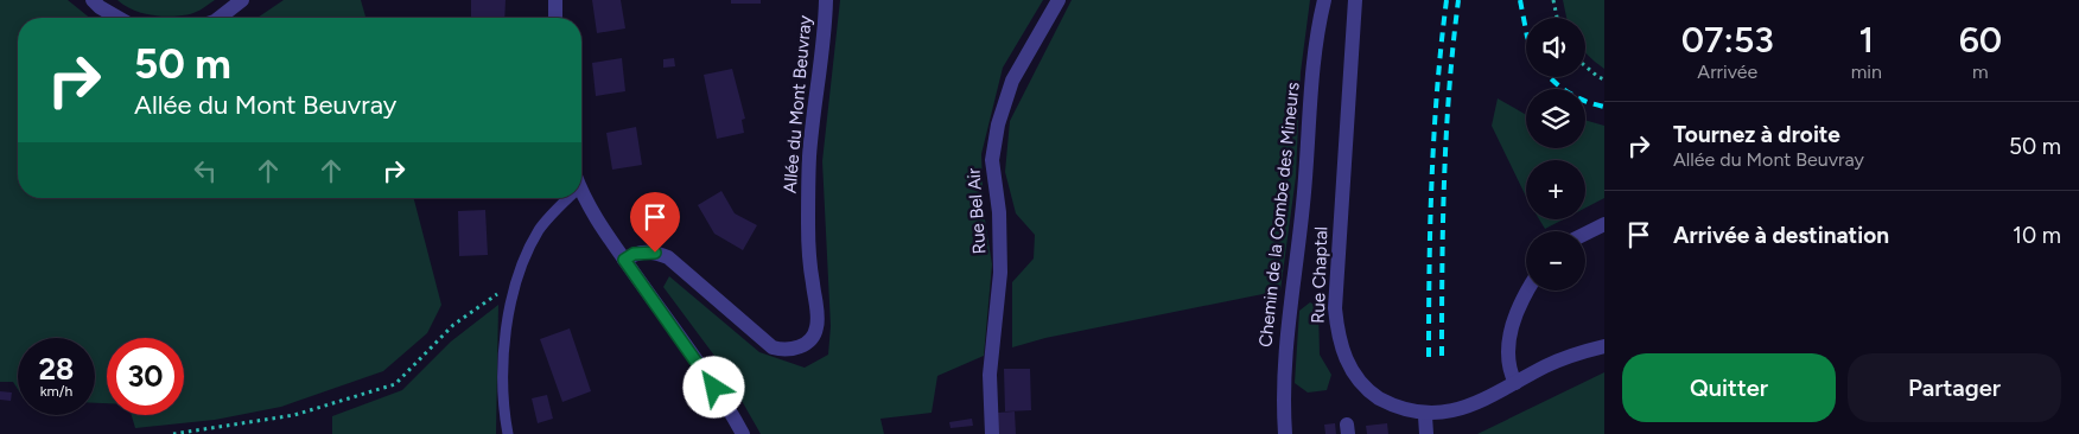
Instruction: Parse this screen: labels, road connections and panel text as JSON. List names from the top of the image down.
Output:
{
  "streets": {
    "street": [
      "Allée du Mont Beuvray",
      "Rue Bel Air",
      "Chemin de la Combe des Mineurs",
      "Rue Chaptal"
    ]
  },
  "page": {
    "eta": [
      "07:53",
      "Arrivée",
      "1",
      "min",
      "60",
      "m"
    ],
    "map_buttons": ["+", "−"],
    "turn": ["50 m", "Allée du Mont Beuvray"],
    "list": [
      {
        "name": "Tournez à droite",
        "note": "Allée du Mont Beuvray",
        "value": "50 m"
      },
      {
        "name": "Arrivée à destination",
        "value": "10 m"
      }
    ],
    "speed": "28 km/h",
    "limit": "30",
    "buttons": ["Quitter", "Partager"]
  }
}
